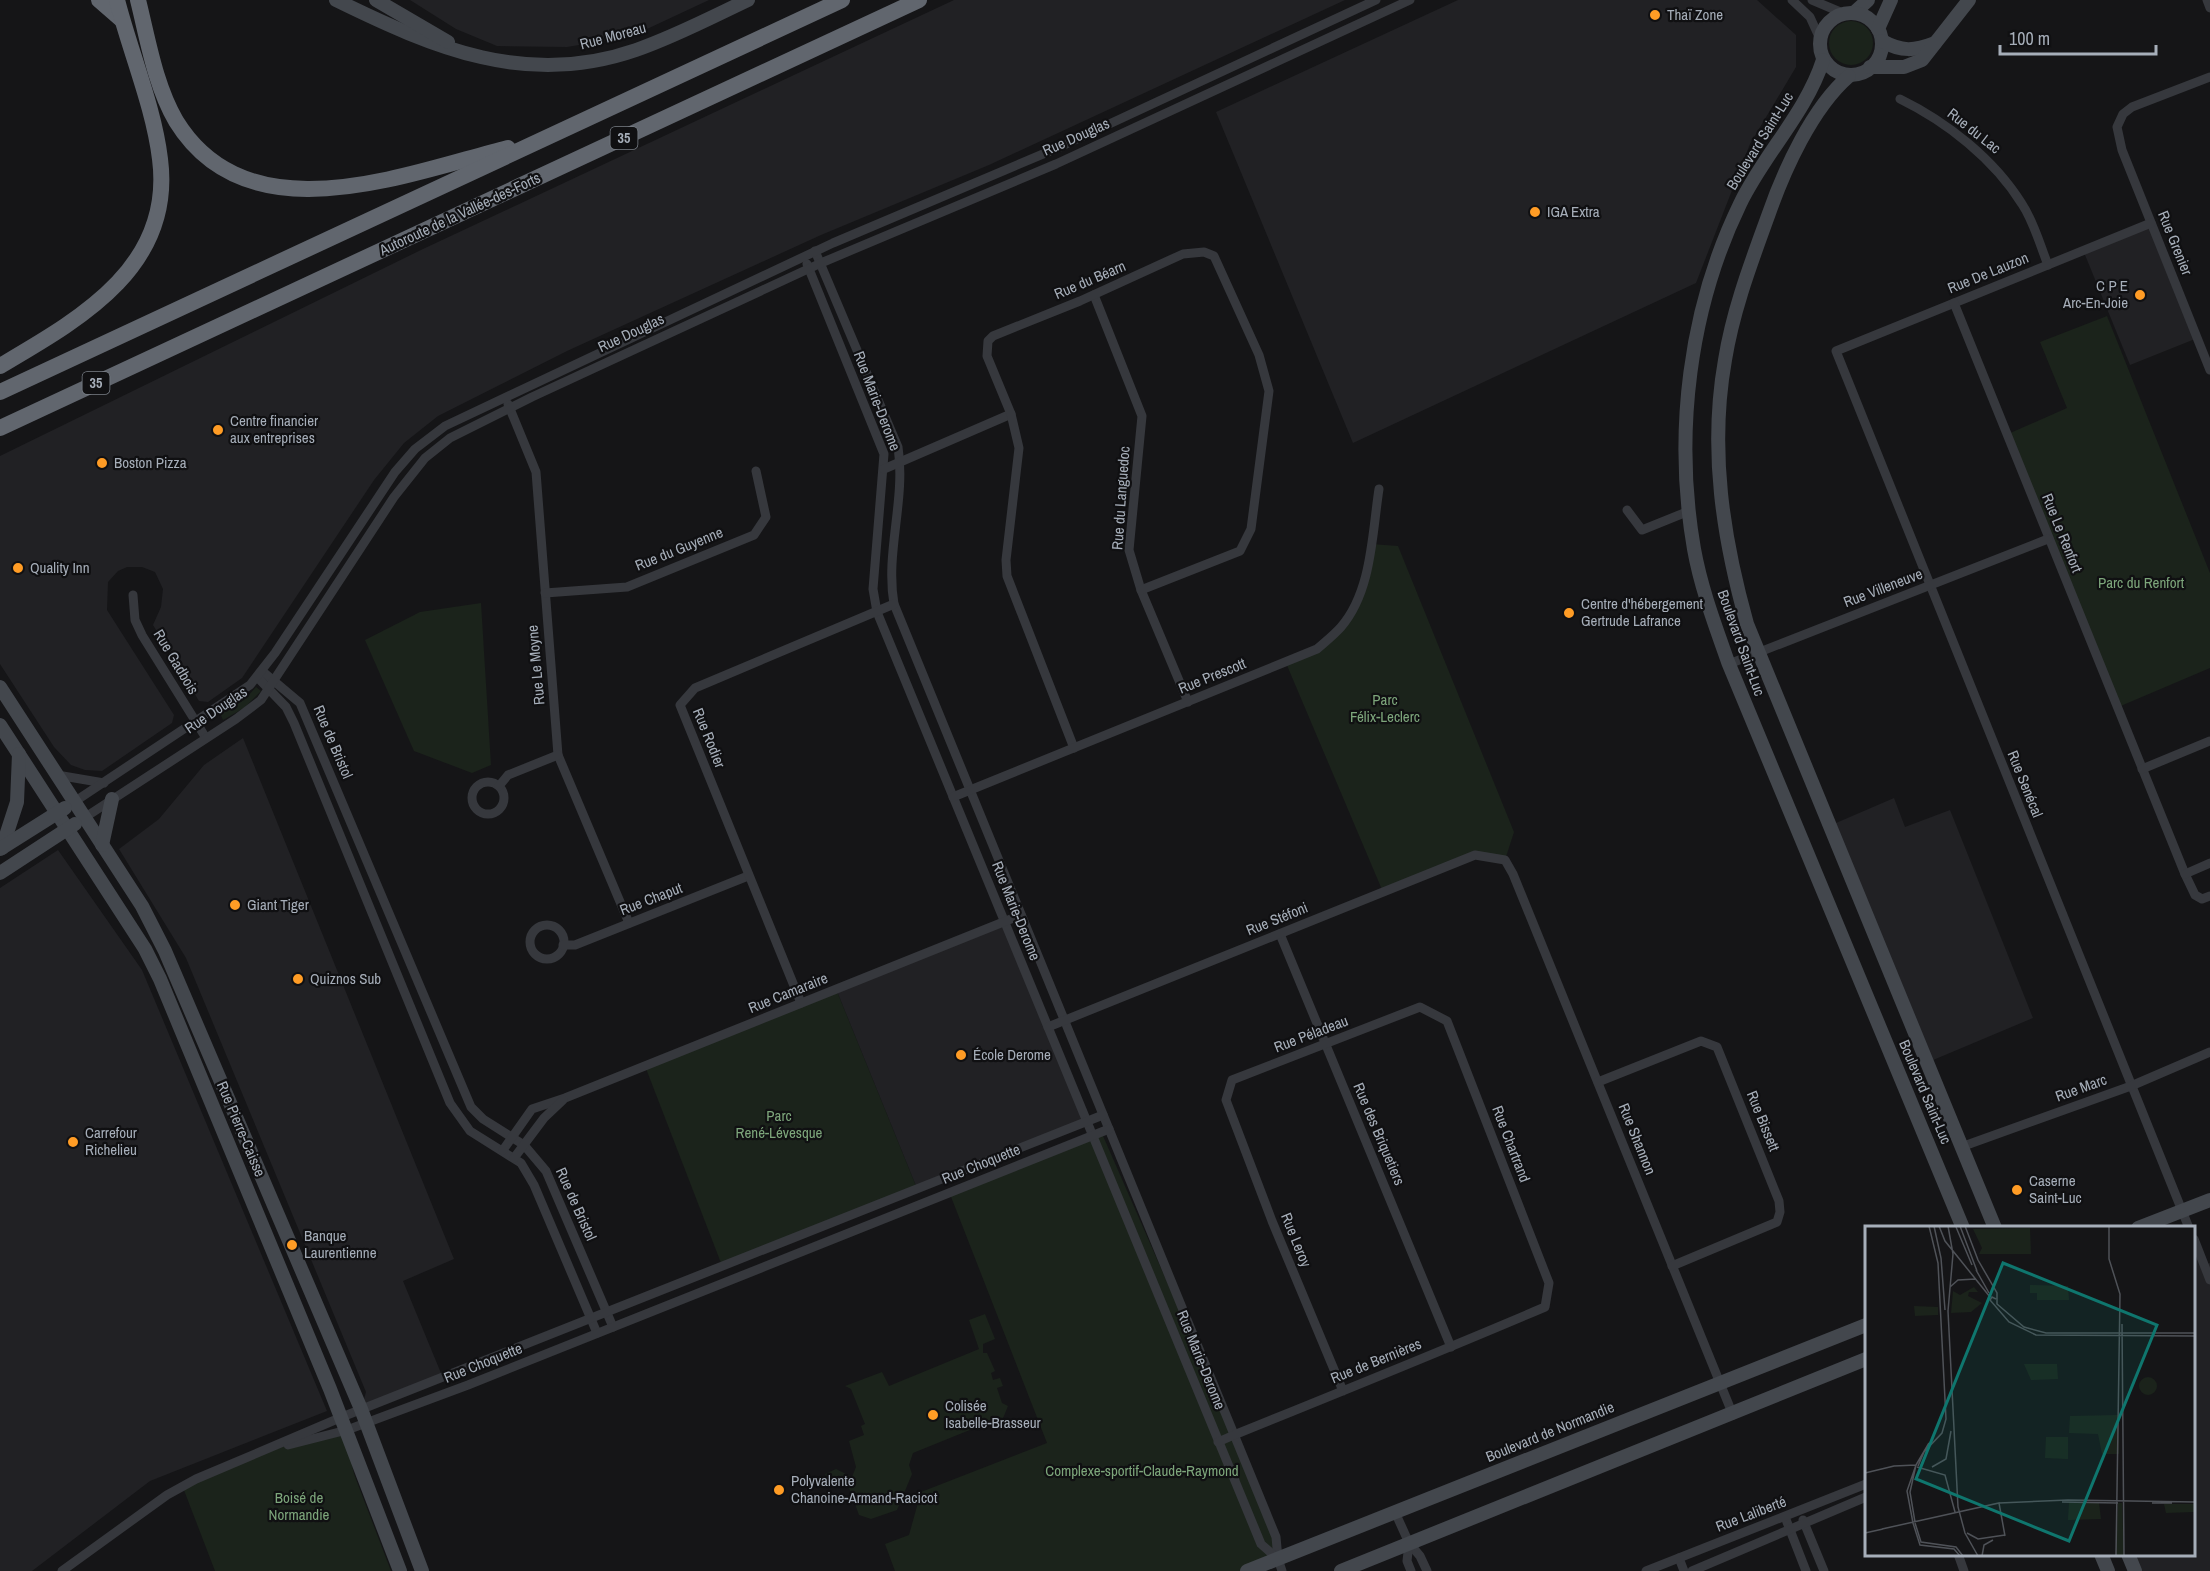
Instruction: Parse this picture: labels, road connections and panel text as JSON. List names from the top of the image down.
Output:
{
  "streets": {
    "highway": ["35", "Autoroute de la Vallée-des-Forts"],
    "street": [
      "Rue Moreau",
      "Rue du Lac",
      "Rue Douglas",
      "Boulevard Saint-Luc",
      "Rue Grenier",
      "Rue De Lauzon",
      "Rue du Béarn",
      "Rue Marie-Derome",
      "Rue du Languedoc",
      "Rue Le Renfort",
      "Rue du Guyenne",
      "Rue Villeneuve",
      "Rue Gadbois",
      "Rue Le Moyne",
      "Rue Prescott",
      "Rue Rodier",
      "Rue de Bristol",
      "Rue Senécal",
      "Rue Chaput",
      "Rue Stéfoni",
      "Rue Camaraire",
      "Rue Péladeau",
      "Rue Marc",
      "Rue Bissett",
      "Rue Pierre-Caisse",
      "Rue des Briquetiers",
      "Rue Shannon",
      "Rue Chartrand",
      "Rue Choquette",
      "Rue Leroy",
      "Rue de Bernières",
      "Boulevard de Normandie",
      "Rue Laliberté"
    ]
  },
  "crossings": [
    ["Rue du Lac", "Rue De Lauzon"],
    ["Rue Douglas", "Rue Marie-Derome"],
    ["Rue Douglas", "Rue Gadbois"],
    ["Rue Douglas", "Rue Le Moyne"],
    ["Rue Douglas", "Rue de Bristol"],
    ["Rue Douglas", "Rue Pierre-Caisse"],
    ["Boulevard Saint-Luc", "Rue Villeneuve"],
    ["Boulevard Saint-Luc", "Rue Marc"],
    ["Rue Grenier", "Rue De Lauzon"],
    ["Rue De Lauzon", "Rue Le Renfort"],
    ["Rue De Lauzon", "Rue Senécal"],
    ["Rue du Béarn", "Rue du Languedoc"],
    ["Rue du Béarn", "Rue Prescott"],
    ["Rue Marie-Derome", "Rue Prescott"],
    ["Rue Marie-Derome", "Rue Rodier"],
    ["Rue Marie-Derome", "Rue Stéfoni"],
    ["Rue Marie-Derome", "Rue Camaraire"],
    ["Rue Marie-Derome", "Rue Choquette"],
    ["Rue Marie-Derome", "Rue de Bernières"],
    ["Rue Marie-Derome", "Boulevard de Normandie"],
    ["Rue du Languedoc", "Rue Prescott"],
    ["Rue Le Renfort", "Rue Villeneuve"],
    ["Rue du Guyenne", "Rue Le Moyne"],
    ["Rue Villeneuve", "Rue Senécal"],
    ["Rue Le Moyne", "Rue Chaput"],
    ["Rue Rodier", "Rue Chaput"],
    ["Rue Rodier", "Rue Camaraire"],
    ["Rue de Bristol", "Rue Camaraire"],
    ["Rue de Bristol", "Rue Choquette"],
    ["Rue Senécal", "Rue Marc"],
    ["Rue Stéfoni", "Rue des Briquetiers"],
    ["Rue Stéfoni", "Rue Shannon"],
    ["Rue Péladeau", "Rue des Briquetiers"],
    ["Rue Péladeau", "Rue Chartrand"],
    ["Rue Péladeau", "Rue Leroy"],
    ["Rue Bissett", "Rue Shannon"],
    ["Rue Pierre-Caisse", "Rue Choquette"],
    ["Rue des Briquetiers", "Rue de Bernières"],
    ["Rue Shannon", "Boulevard de Normandie"],
    ["Rue Chartrand", "Rue de Bernières"],
    ["Rue Leroy", "Rue de Bernières"]
  ],
  "parks": [
    "Parc du Renfort",
    "Parc Félix-Leclerc",
    "Parc René-Lévesque",
    "Complexe-sportif-Claude-Raymond",
    "Boisé de Normandie"
  ],
  "places": [
    "Thaï Zone",
    "IGA Extra",
    "C P E Arc-En-Joie",
    "Centre financier aux entreprises",
    "Boston Pizza",
    "Quality Inn",
    "Centre d'hébergement Gertrude Lafrance",
    "Giant Tiger",
    "Quiznos Sub",
    "École Derome",
    "Carrefour Richelieu",
    "Caserne Saint-Luc",
    "Banque Laurentienne",
    "Colisée Isabelle-Brasseur",
    "Polyvalente Chanoine-Armand-Racicot"
  ],
  "scale_bar": "100 m"
}
